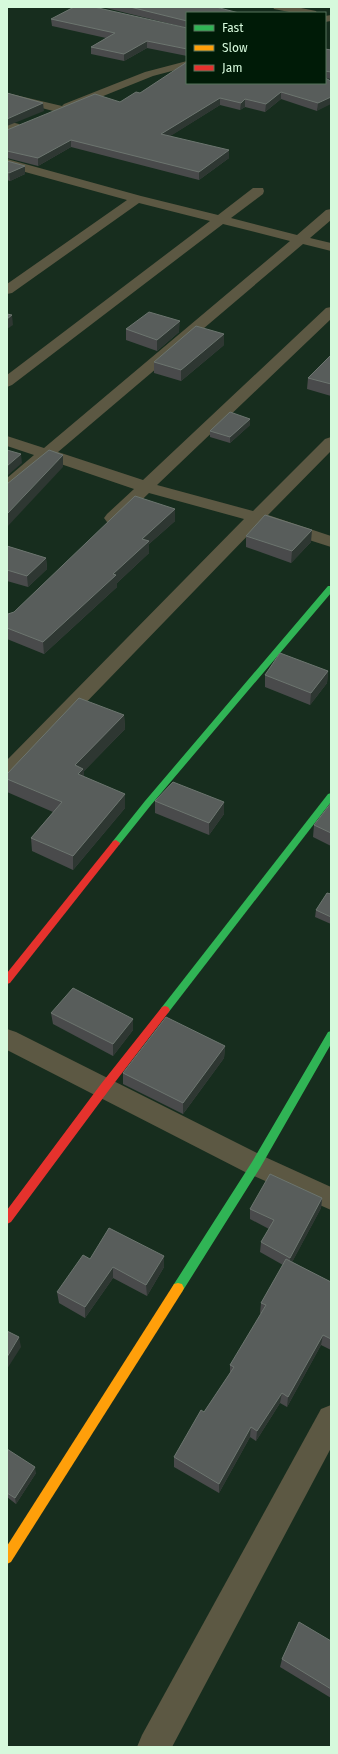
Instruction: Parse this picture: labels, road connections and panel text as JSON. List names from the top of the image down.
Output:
{
  "legend": ["Fast", "Slow", "Jam"]
}
